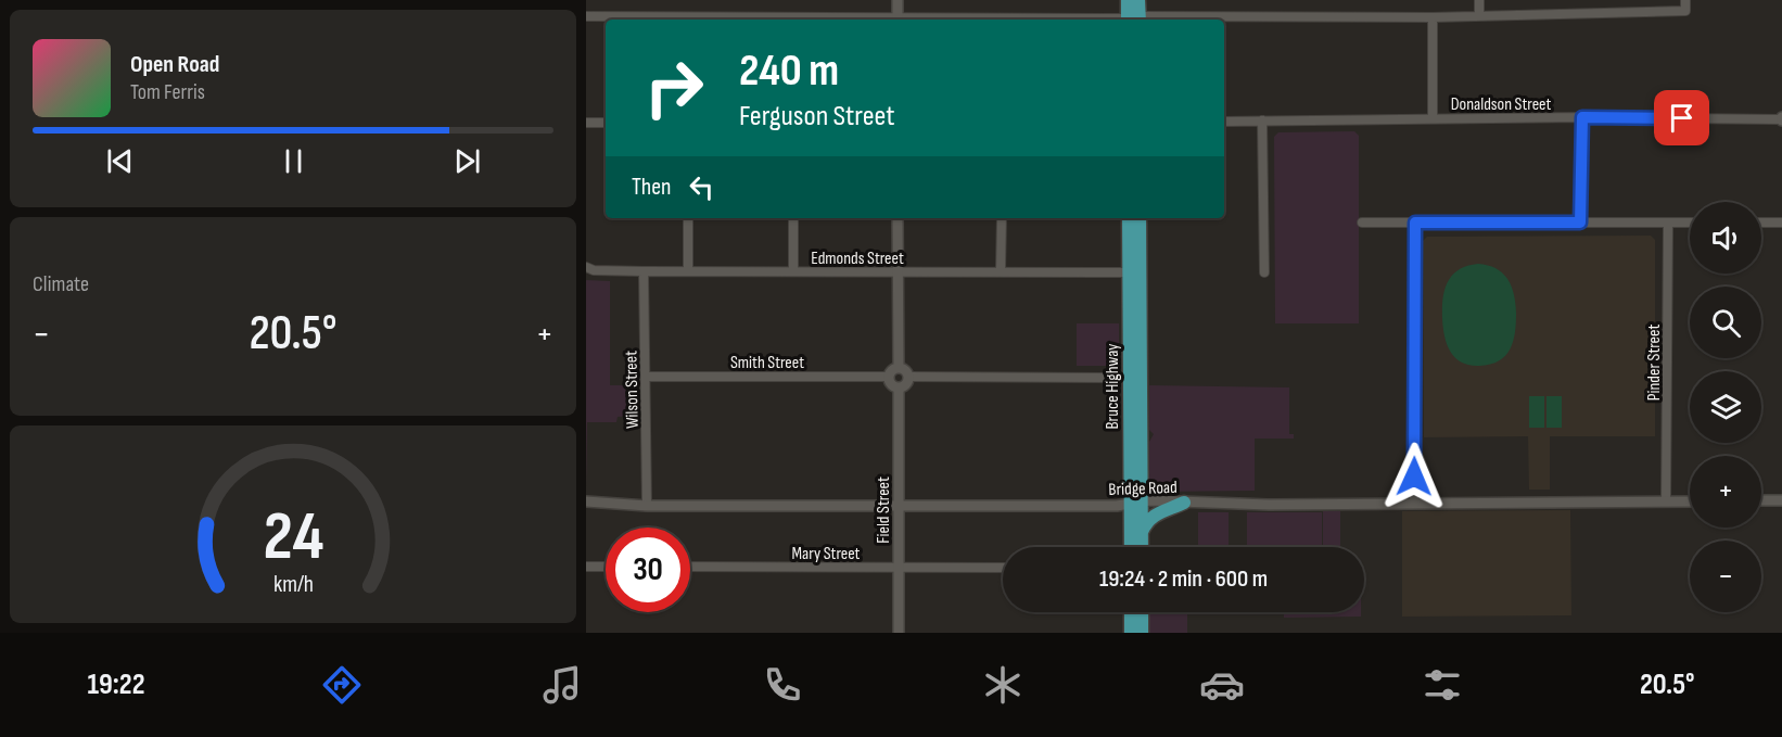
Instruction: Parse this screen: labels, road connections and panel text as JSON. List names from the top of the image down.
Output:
{
  "streets": {
    "highway": ["Bruce Highway"],
    "street": [
      "Donaldson Street",
      "Edmonds Street",
      "Smith Street",
      "Pinder Street",
      "Wilson Street",
      "Bridge Road",
      "Field Street",
      "Mary Street"
    ]
  },
  "crossings": [
    ["Edmonds Street", "Bruce Highway"],
    ["Edmonds Street", "Wilson Street"],
    ["Smith Street", "Wilson Street"],
    ["Smith Street", "Field Street"],
    ["Pinder Street", "Bridge Road"],
    ["Bruce Highway", "Bridge Road"],
    ["Wilson Street", "Bridge Road"],
    ["Bridge Road", "Field Street"],
    ["Field Street", "Mary Street"]
  ],
  "page": {
    "turn": ["240 m", "Ferguson Street"],
    "song": ["Open Road", "Tom Ferris"],
    "then": "Then",
    "map_buttons": ["+", "−"],
    "tile": "Climate",
    "heat": ["−", "20.5°", "+"],
    "limit": "30",
    "trip": "19:24 · 2 min · 600 m",
    "tabs": ["19:22", "20.5°"],
    "gauge": ["24", "km/h"]
  }
}
